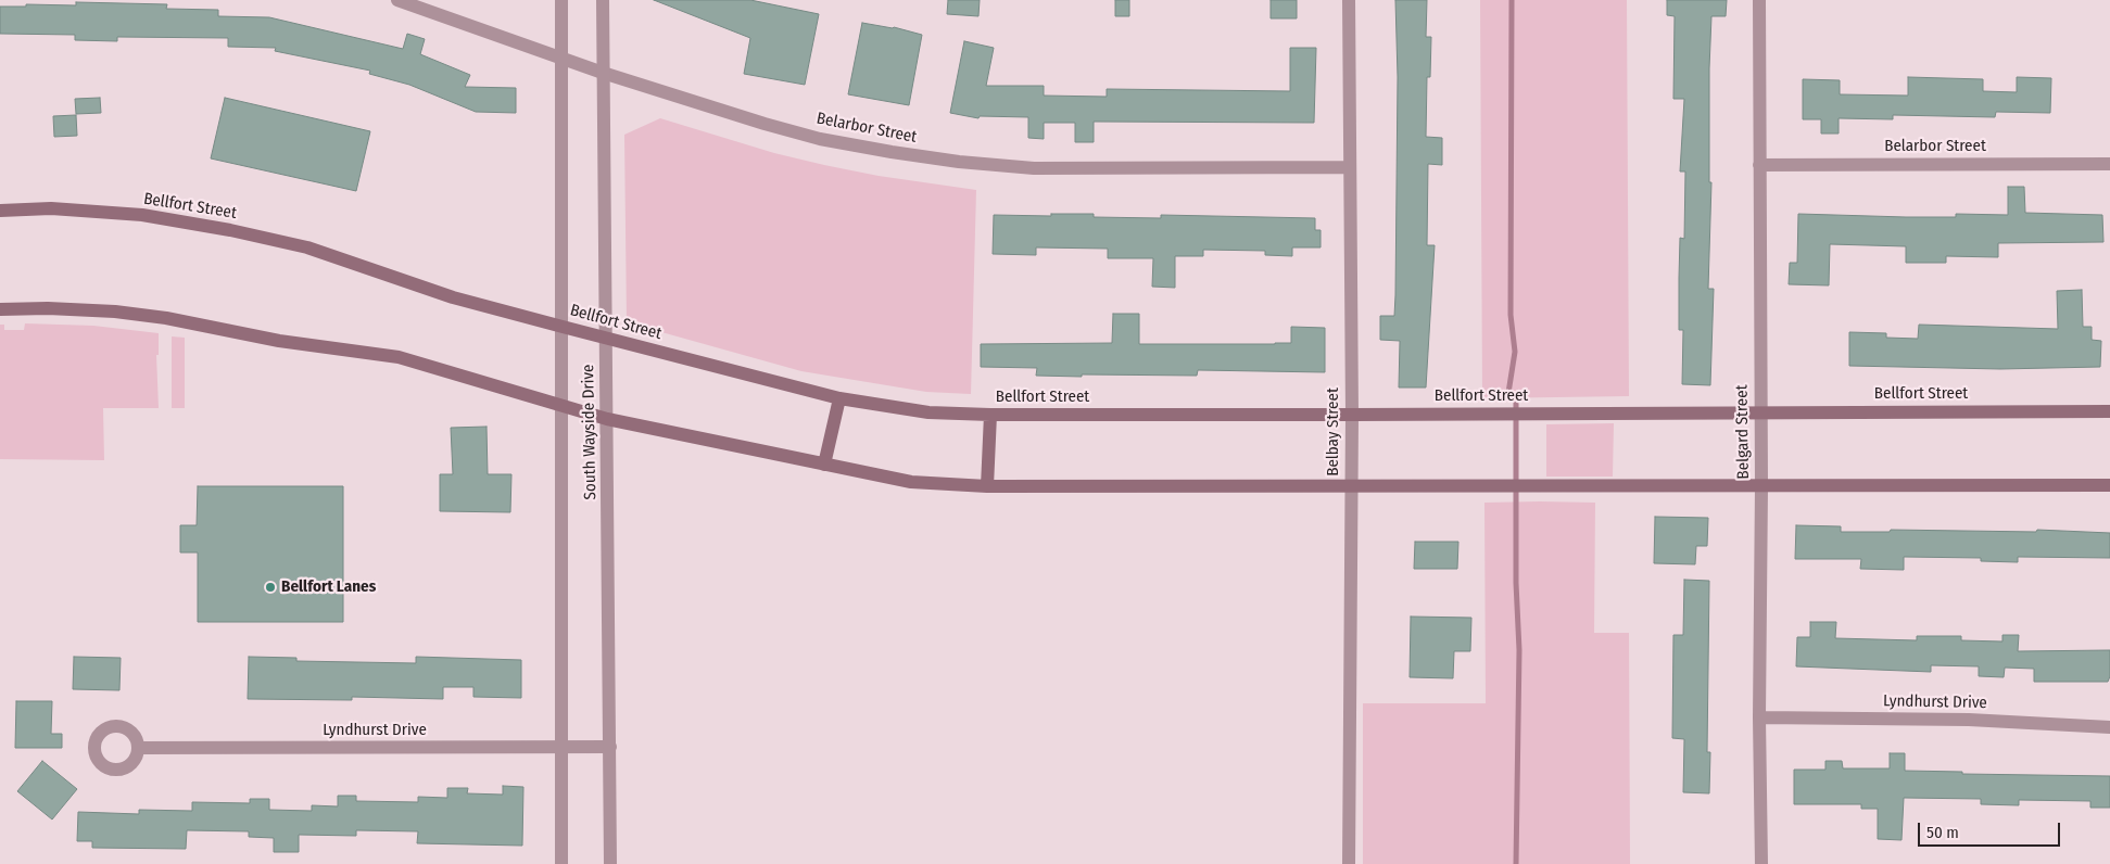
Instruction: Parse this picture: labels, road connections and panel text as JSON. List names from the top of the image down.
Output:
{
  "streets": {
    "main road": ["Bellfort Street"],
    "street": [
      "Belarbor Street",
      "South Wayside Drive",
      "Belbay Street",
      "Belgard Street",
      "Lyndhurst Drive"
    ]
  },
  "crossings": [
    ["Belarbor Street", "South Wayside Drive"],
    ["Belarbor Street", "Belbay Street"],
    ["Belarbor Street", "Belgard Street"],
    ["Bellfort Street", "South Wayside Drive"],
    ["Bellfort Street", "Belbay Street"],
    ["Bellfort Street", "Belgard Street"],
    ["South Wayside Drive", "Lyndhurst Drive"],
    ["Belgard Street", "Lyndhurst Drive"]
  ],
  "places": ["Bellfort Lanes"],
  "scale_bar": "50 m"
}
